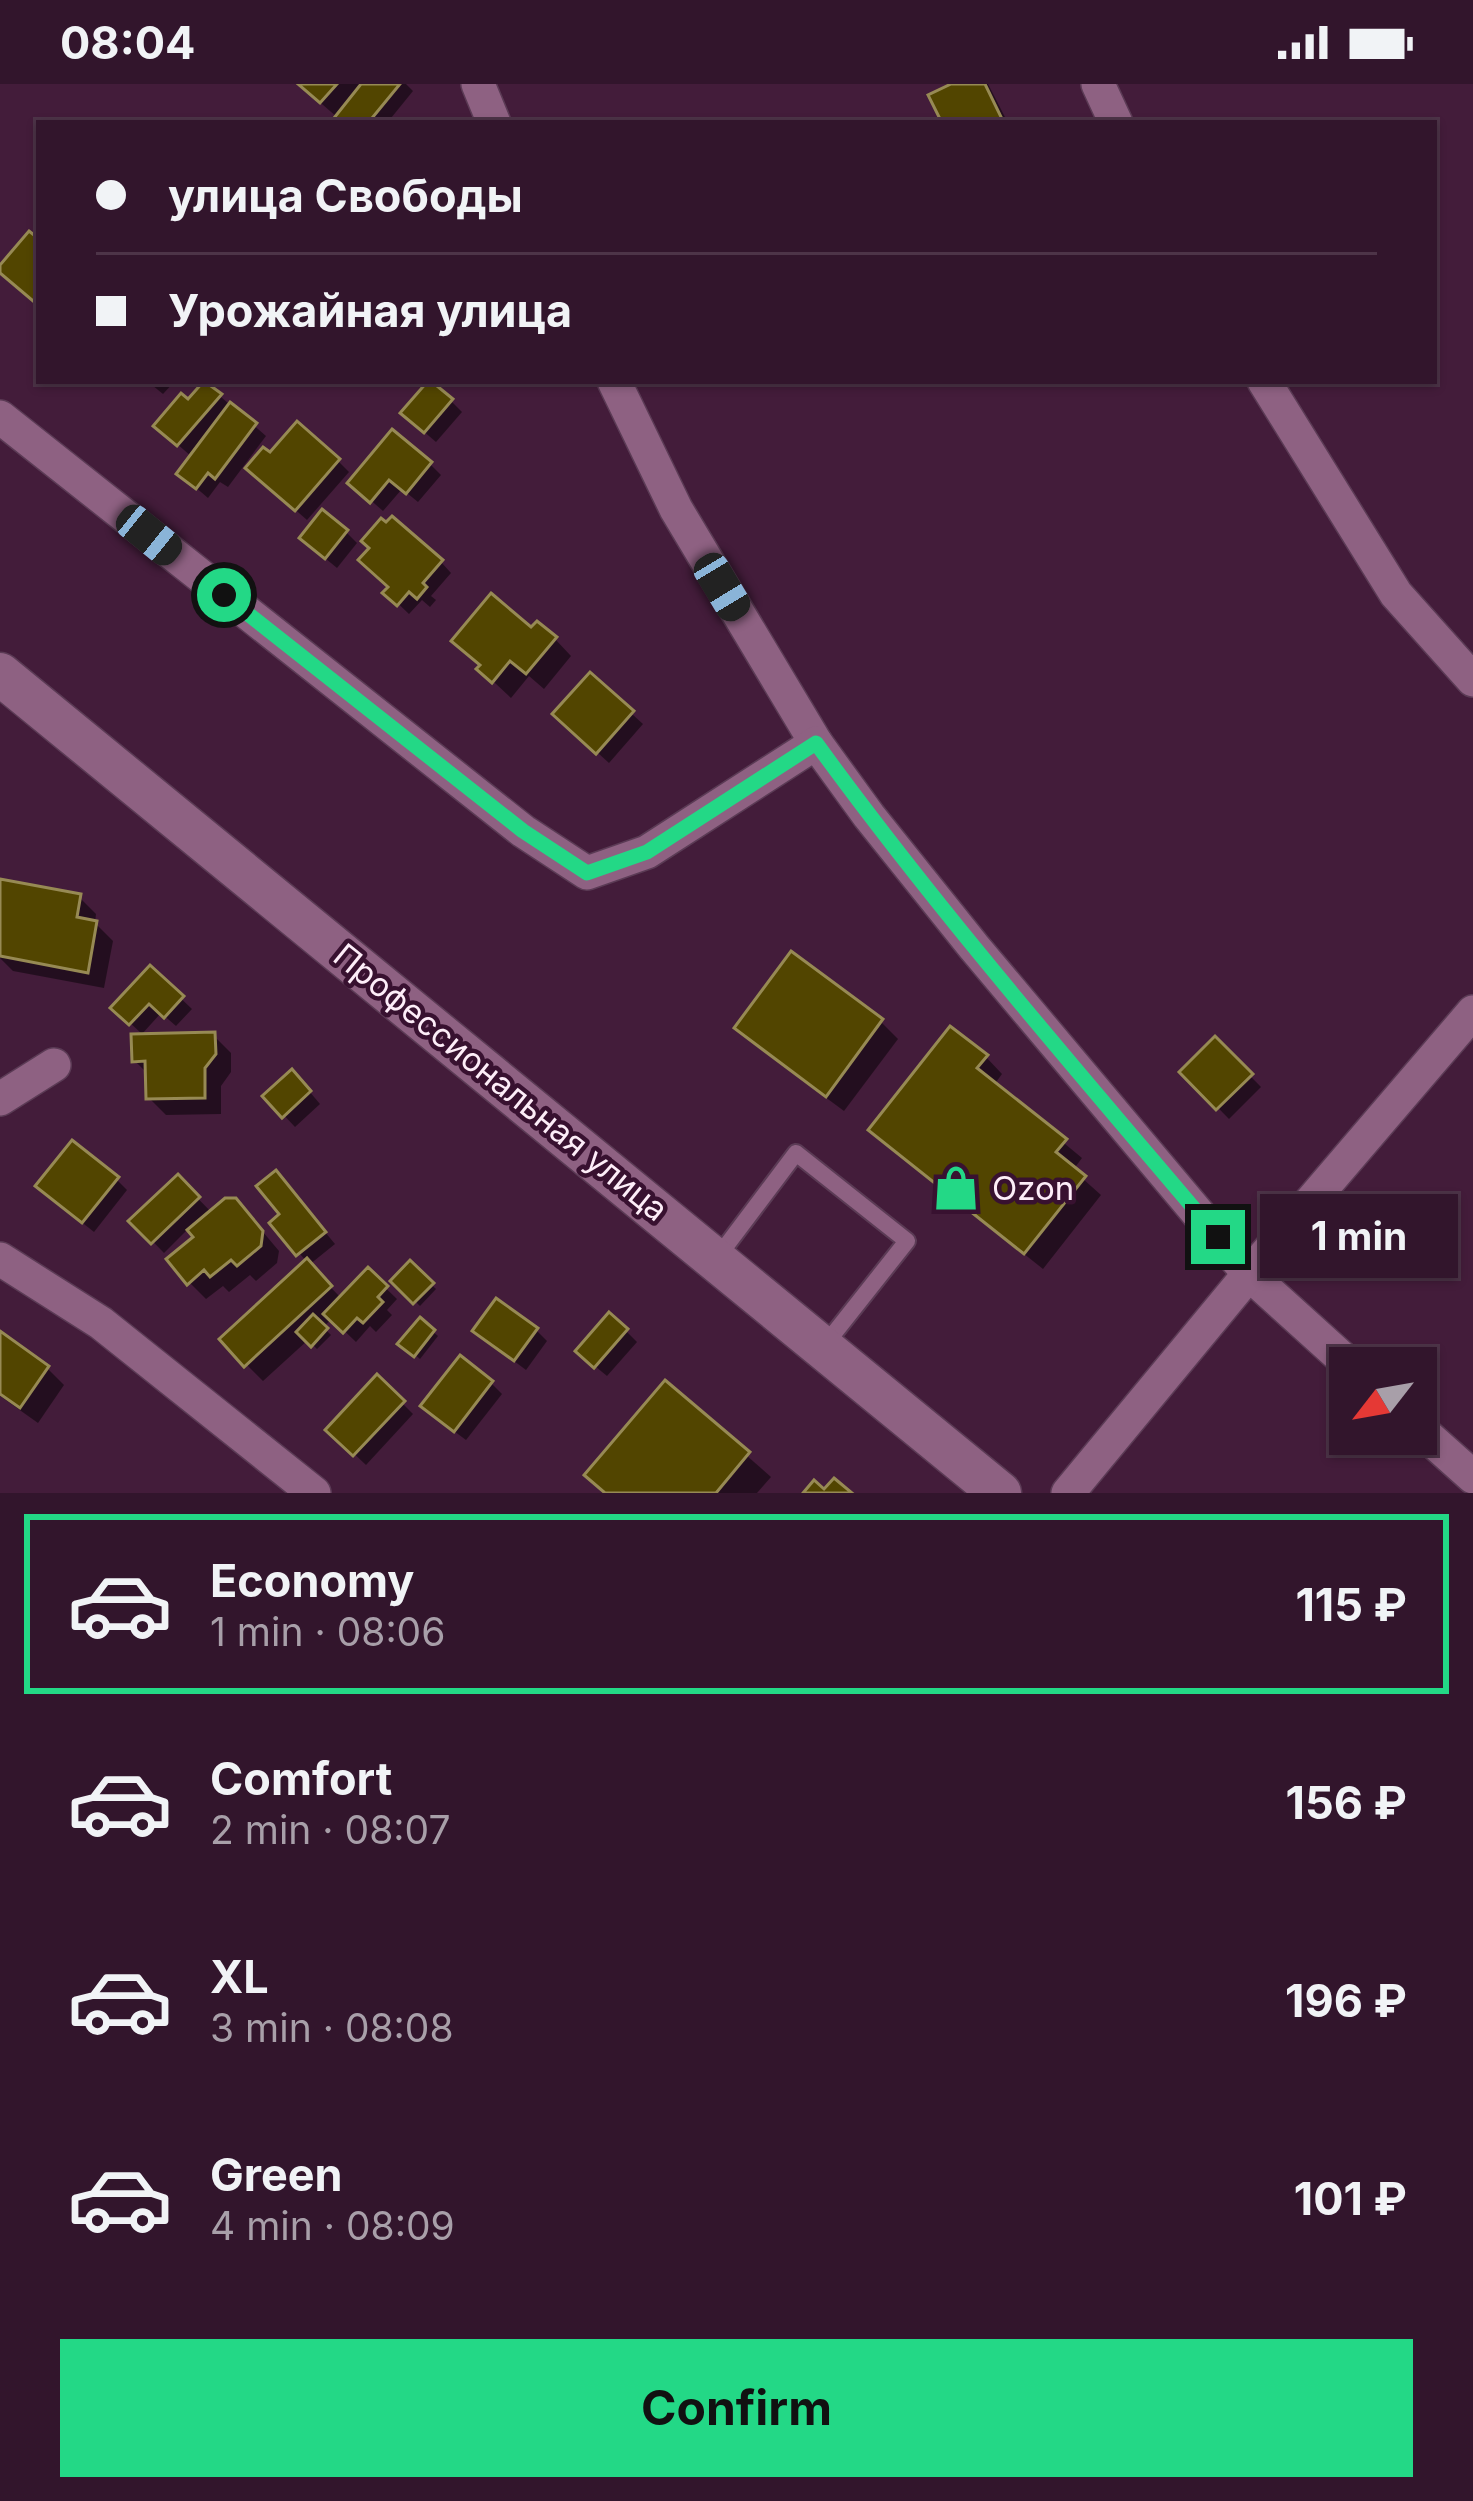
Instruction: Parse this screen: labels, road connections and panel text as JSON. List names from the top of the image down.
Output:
{
  "streets": {
    "street": ["Профессиональная улица"]
  },
  "places": {
    "shop": ["Ozon"]
  },
  "north": "bottom left",
  "page": {
    "status": "08:04",
    "banner": ["улица Свободы", "Урожайная улица"],
    "bubble": "1 min",
    "list": [
      {
        "name": "Economy",
        "note": "1 min · 08:06",
        "value": "115 ₽"
      },
      {
        "name": "Comfort",
        "note": "2 min · 08:07",
        "value": "156 ₽"
      },
      {
        "name": "XL",
        "note": "3 min · 08:08",
        "value": "196 ₽"
      },
      {
        "name": "Green",
        "note": "4 min · 08:09",
        "value": "101 ₽"
      }
    ],
    "buttons": "Confirm"
  }
}
